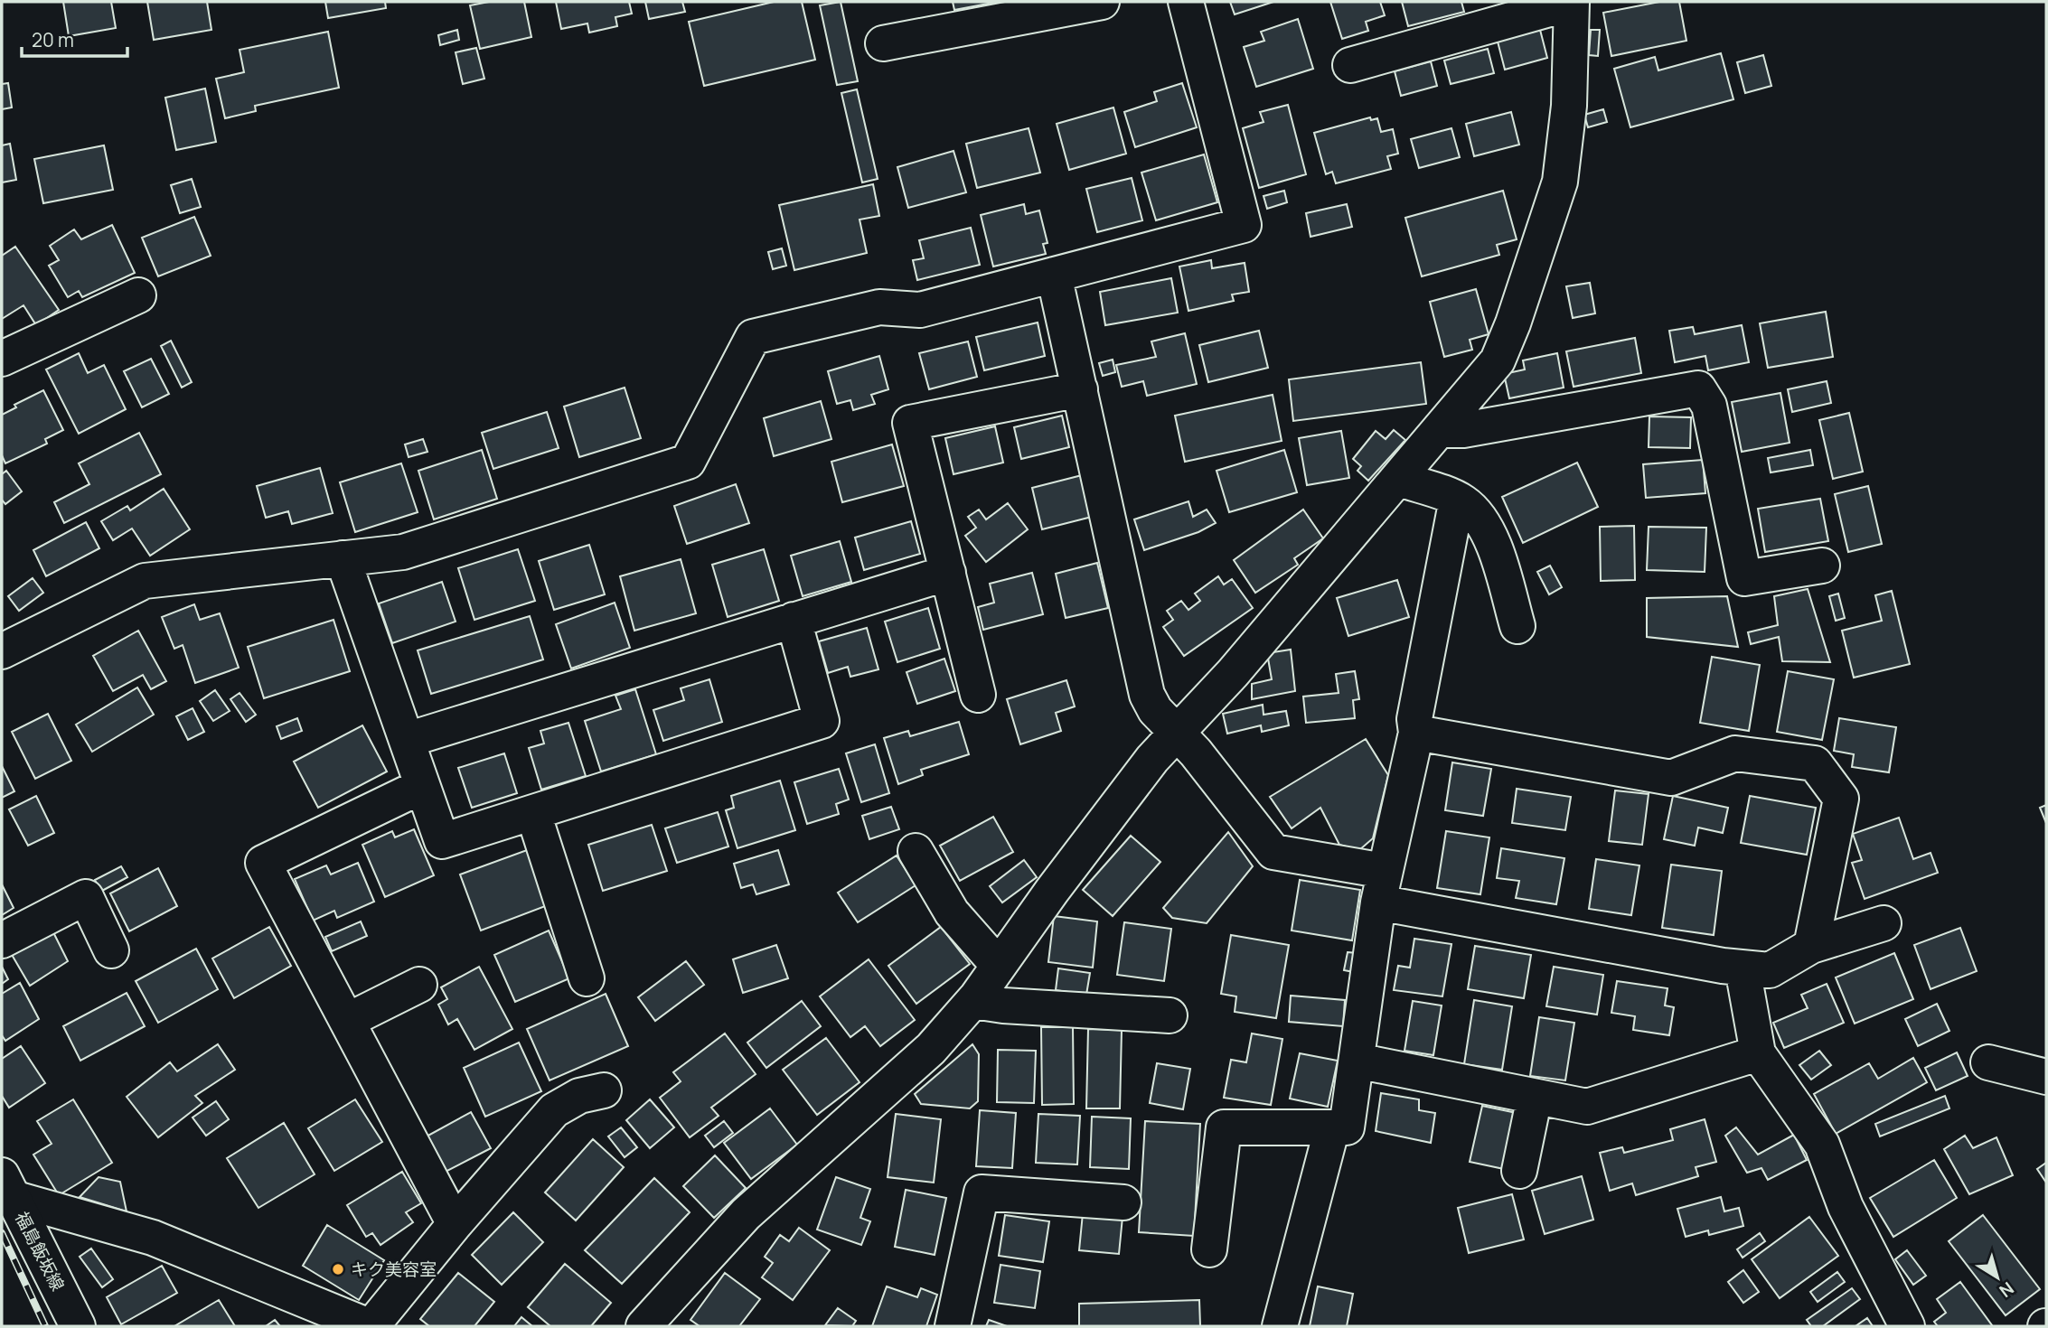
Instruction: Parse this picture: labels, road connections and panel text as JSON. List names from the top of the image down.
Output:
{
  "streets": {
    "street": ["福島飯坂線"]
  },
  "places": ["キク美容室"],
  "scale_bar": "20 m",
  "north": "bottom right"
}
